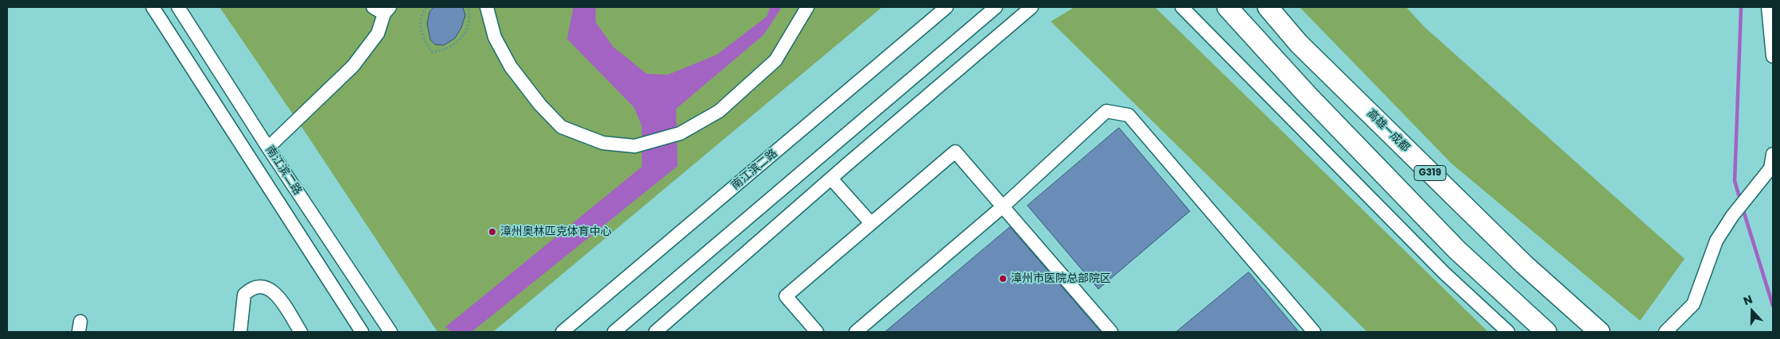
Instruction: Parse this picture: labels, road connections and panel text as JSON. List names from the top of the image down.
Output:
{
  "streets": {
    "highway": ["高雄—成都", "G319"],
    "street": ["南江滨二路"]
  },
  "places": ["漳州奥林匹克体育中心", "漳州市医院总部院区"],
  "north": "top"
}
